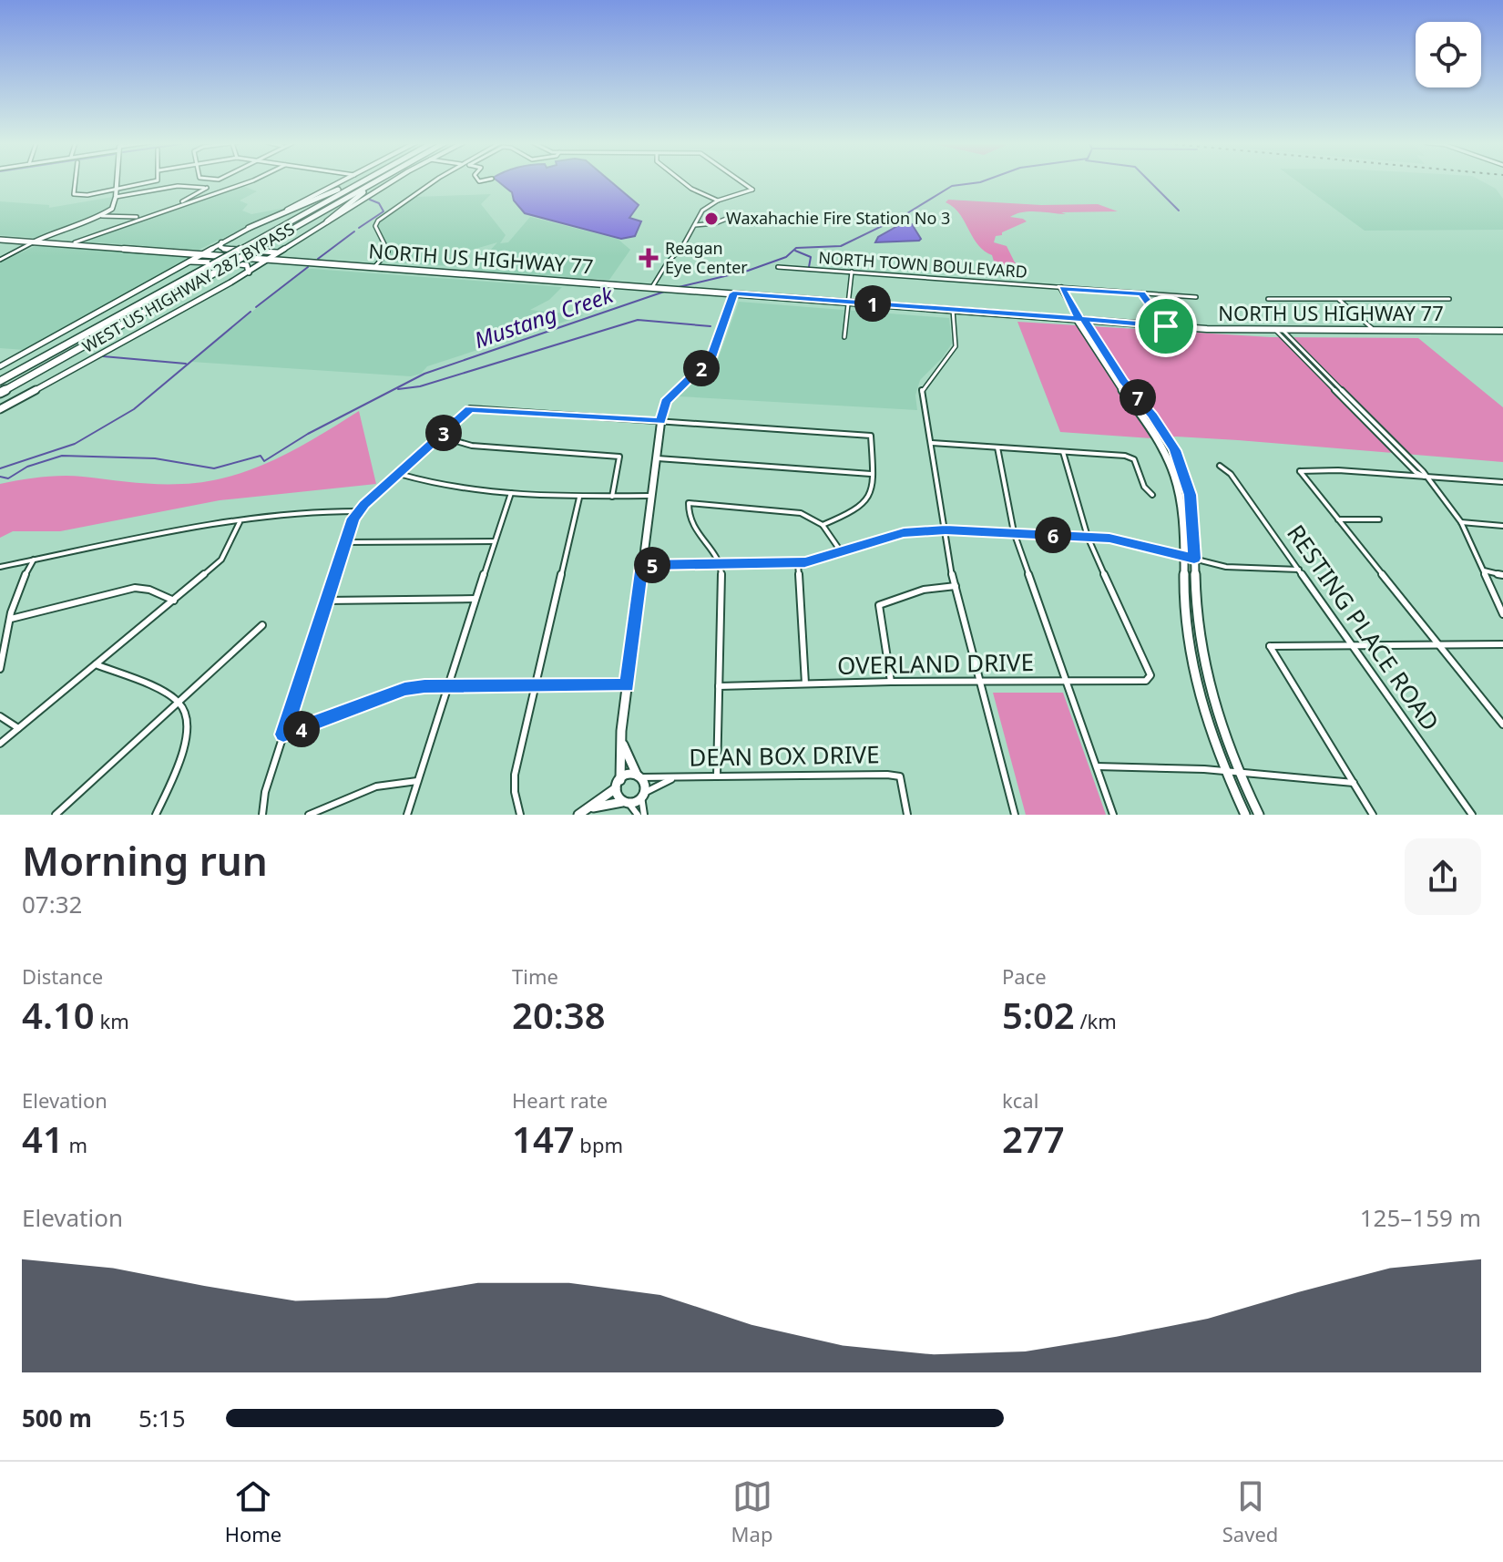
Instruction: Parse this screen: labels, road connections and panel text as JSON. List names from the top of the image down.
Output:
{
  "streets": {
    "main road": ["NORTH US HIGHWAY 77", "WEST US HIGHWAY 287 BYPASS"],
    "street": [
      "NORTH TOWN BOULEVARD",
      "RESTING PLACE ROAD",
      "OVERLAND DRIVE",
      "DEAN BOX DRIVE"
    ]
  },
  "crossings": [
    ["NORTH US HIGHWAY 77", "WEST US HIGHWAY 287 BYPASS"]
  ],
  "water": ["Mustang Creek"],
  "places": {
    "other": ["Waxahachie Fire Station No 3"],
    "health": ["Reagan Eye Center"]
  },
  "page": {
    "pins": [
      "1",
      "2",
      "7",
      "3",
      "6",
      "5",
      "4"
    ],
    "heading": ["Morning run", "07:32"],
    "stats": [
      ["Distance", "4.10 km"],
      ["Time", "20:38"],
      ["Pace", "5:02 /km"],
      ["Elevation", "41 m"],
      ["Heart rate", "147 bpm"],
      ["kcal", "277"]
    ],
    "chart": ["Elevation", "125–159 m"],
    "list": [
      {
        "name": "500 m",
        "note": "5:15"
      }
    ],
    "tabs": ["Home", "Map", "Saved"]
  }
}
